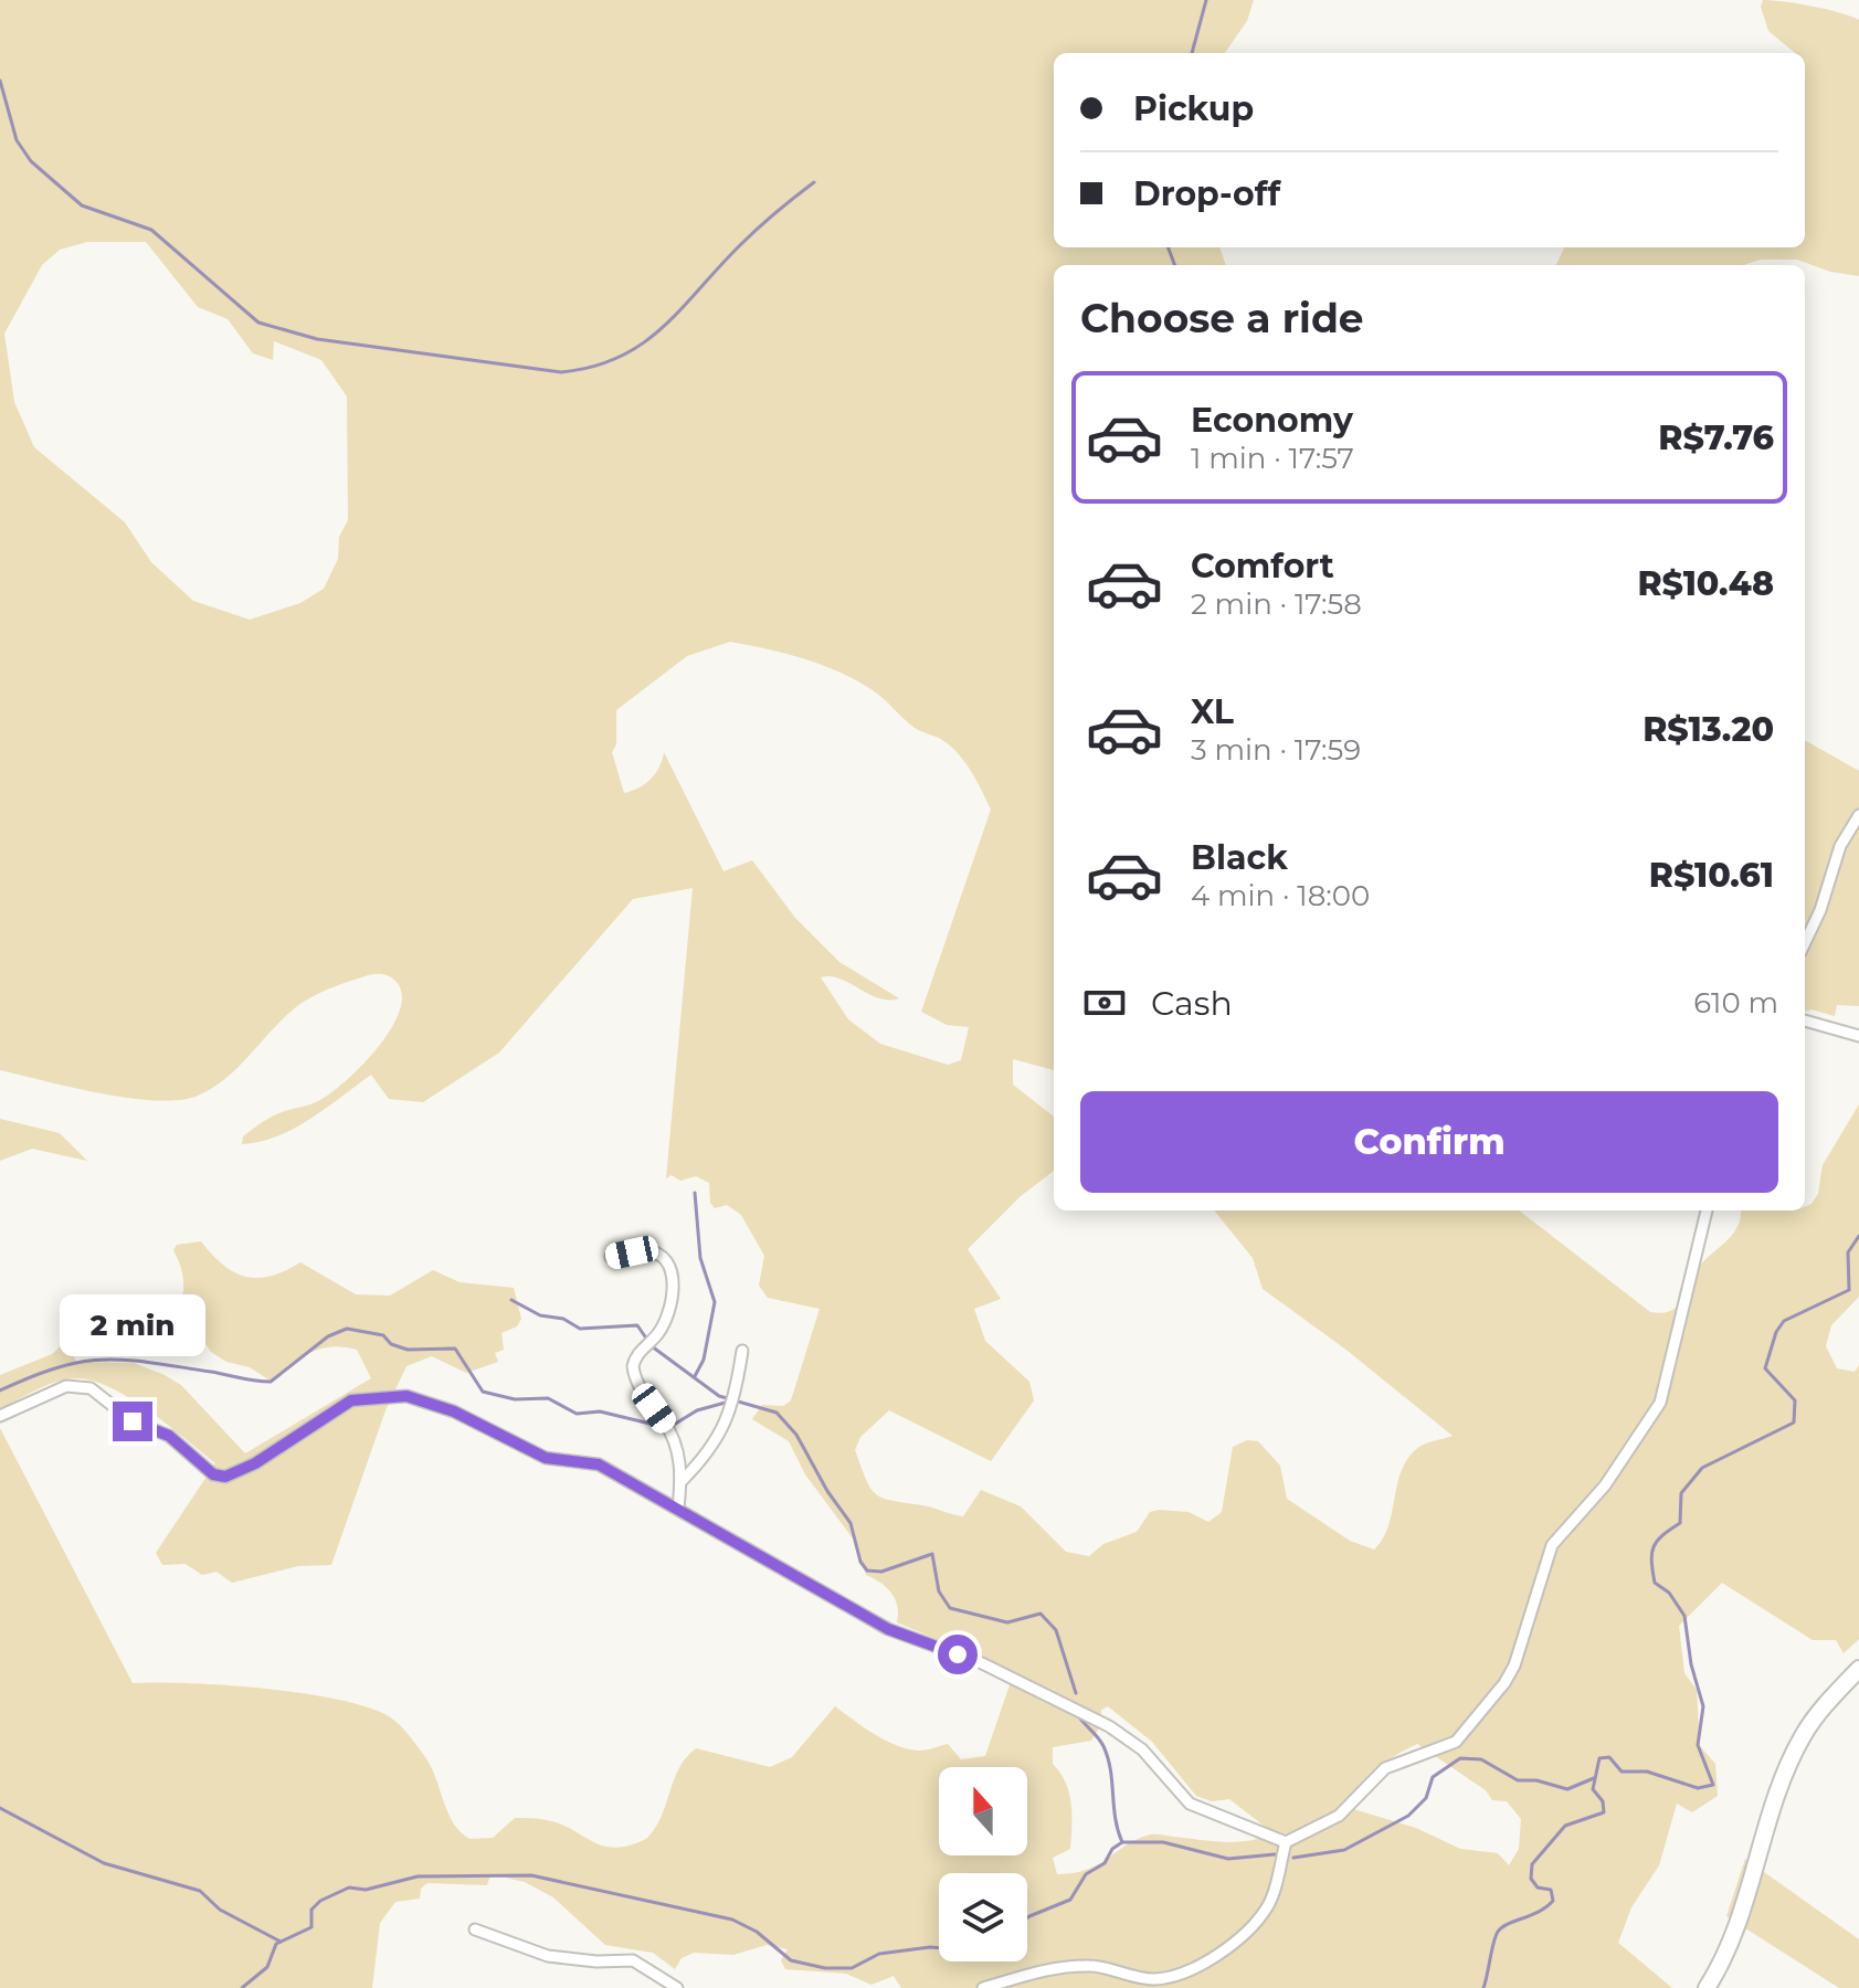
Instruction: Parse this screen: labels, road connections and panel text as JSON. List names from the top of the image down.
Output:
{
  "north": "top",
  "page": {
    "banner": ["Pickup", "Drop-off"],
    "heading": "Choose a ride",
    "list": [
      {
        "name": "Economy",
        "note": "1 min · 17:57",
        "value": "R$7.76"
      },
      {
        "name": "Comfort",
        "note": "2 min · 17:58",
        "value": "R$10.48"
      },
      {
        "name": "XL",
        "note": "3 min · 17:59",
        "value": "R$13.20"
      },
      {
        "name": "Black",
        "note": "4 min · 18:00",
        "value": "R$10.61"
      }
    ],
    "pay": ["Cash", "610 m"],
    "buttons": "Confirm",
    "bubble": "2 min"
  }
}
